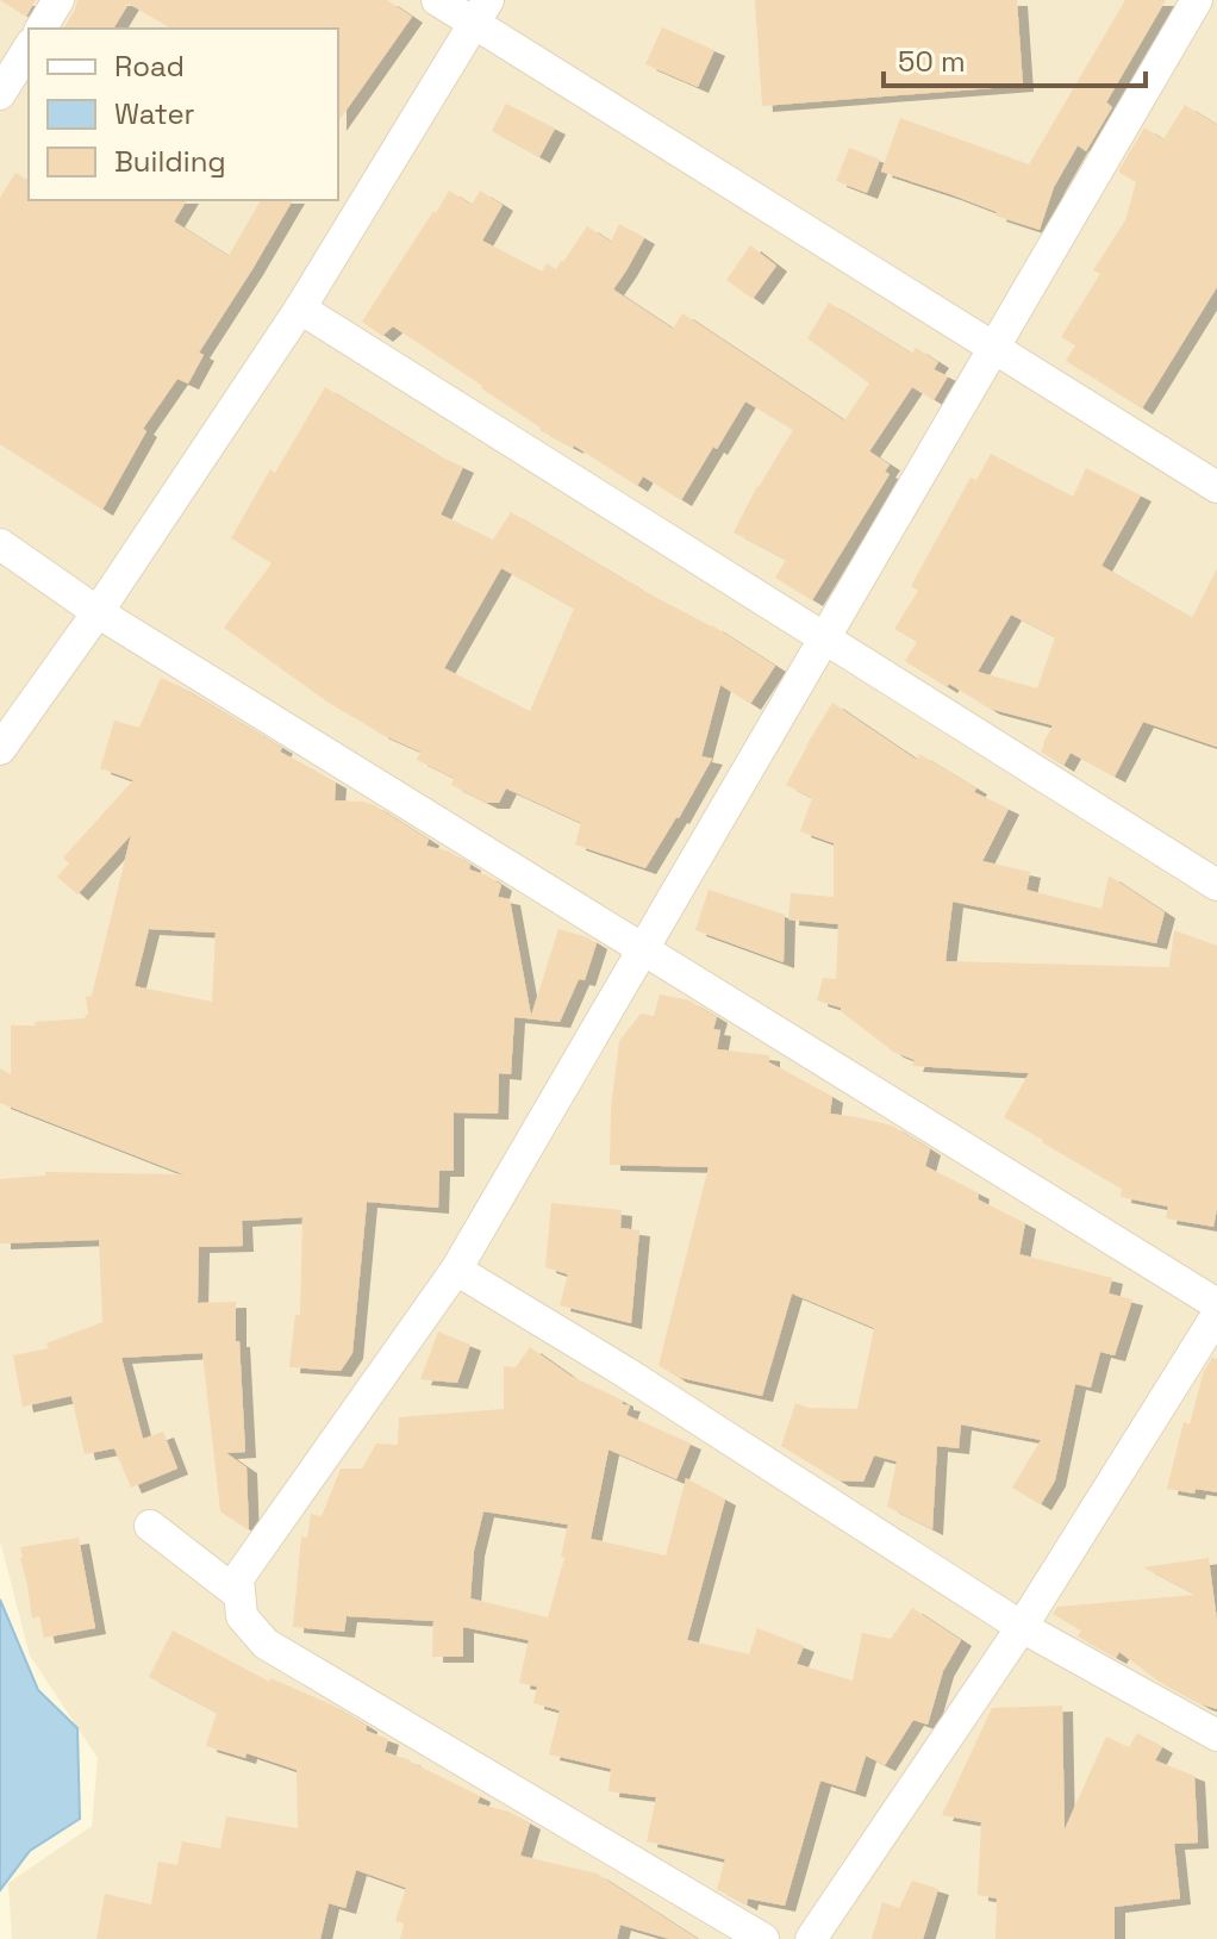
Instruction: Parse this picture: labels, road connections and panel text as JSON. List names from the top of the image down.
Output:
{
  "legend": ["Road", "Water", "Building"],
  "scale_bar": "50 m"
}
